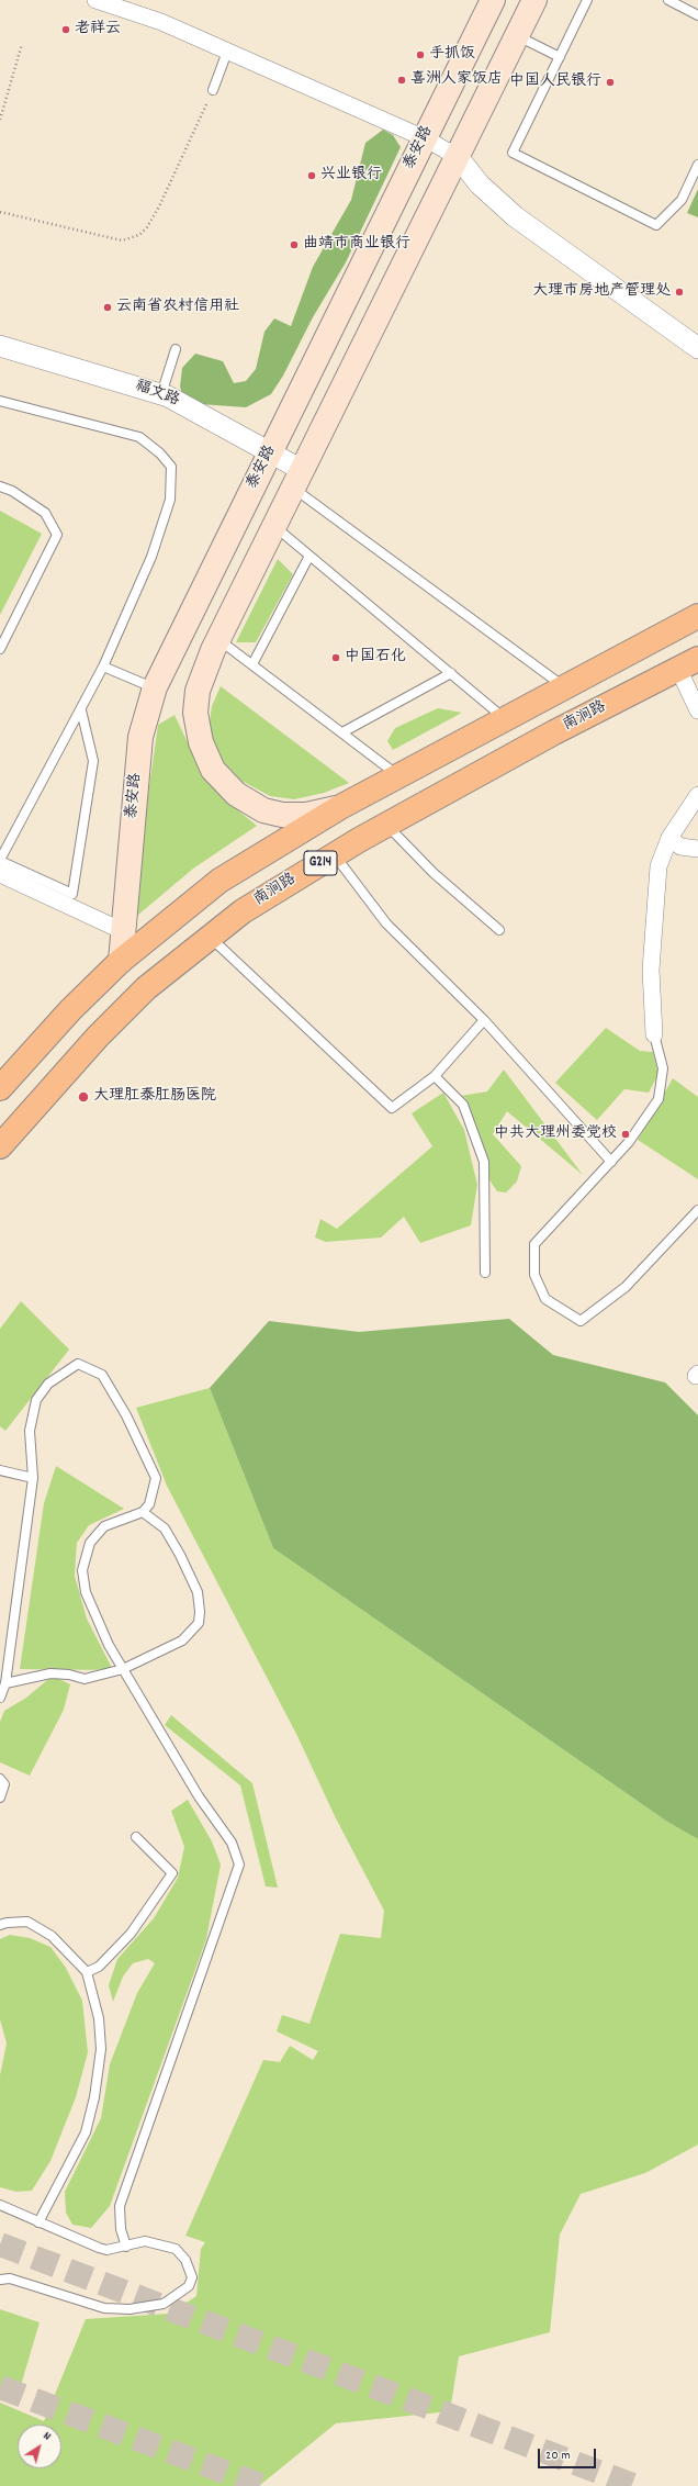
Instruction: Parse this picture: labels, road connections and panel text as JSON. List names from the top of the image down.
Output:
{
  "streets": {
    "highway": ["南涧路", "G214"],
    "main road": ["泰安路"],
    "street": ["福文路"]
  },
  "crossings": [
    ["泰安路", "福文路"],
    ["泰安路", "G214"]
  ],
  "places": [
    "老祥云",
    "手抓饭",
    "喜洲人家饭店",
    "中国人民银行",
    "兴业银行",
    "曲靖市商业银行",
    "大理市房地产管理处",
    "云南省农村信用社",
    "中国石化",
    "大理肛泰肛肠医院",
    "中共大理州委党校"
  ],
  "scale_bar": "20 m",
  "north": "top right"
}
